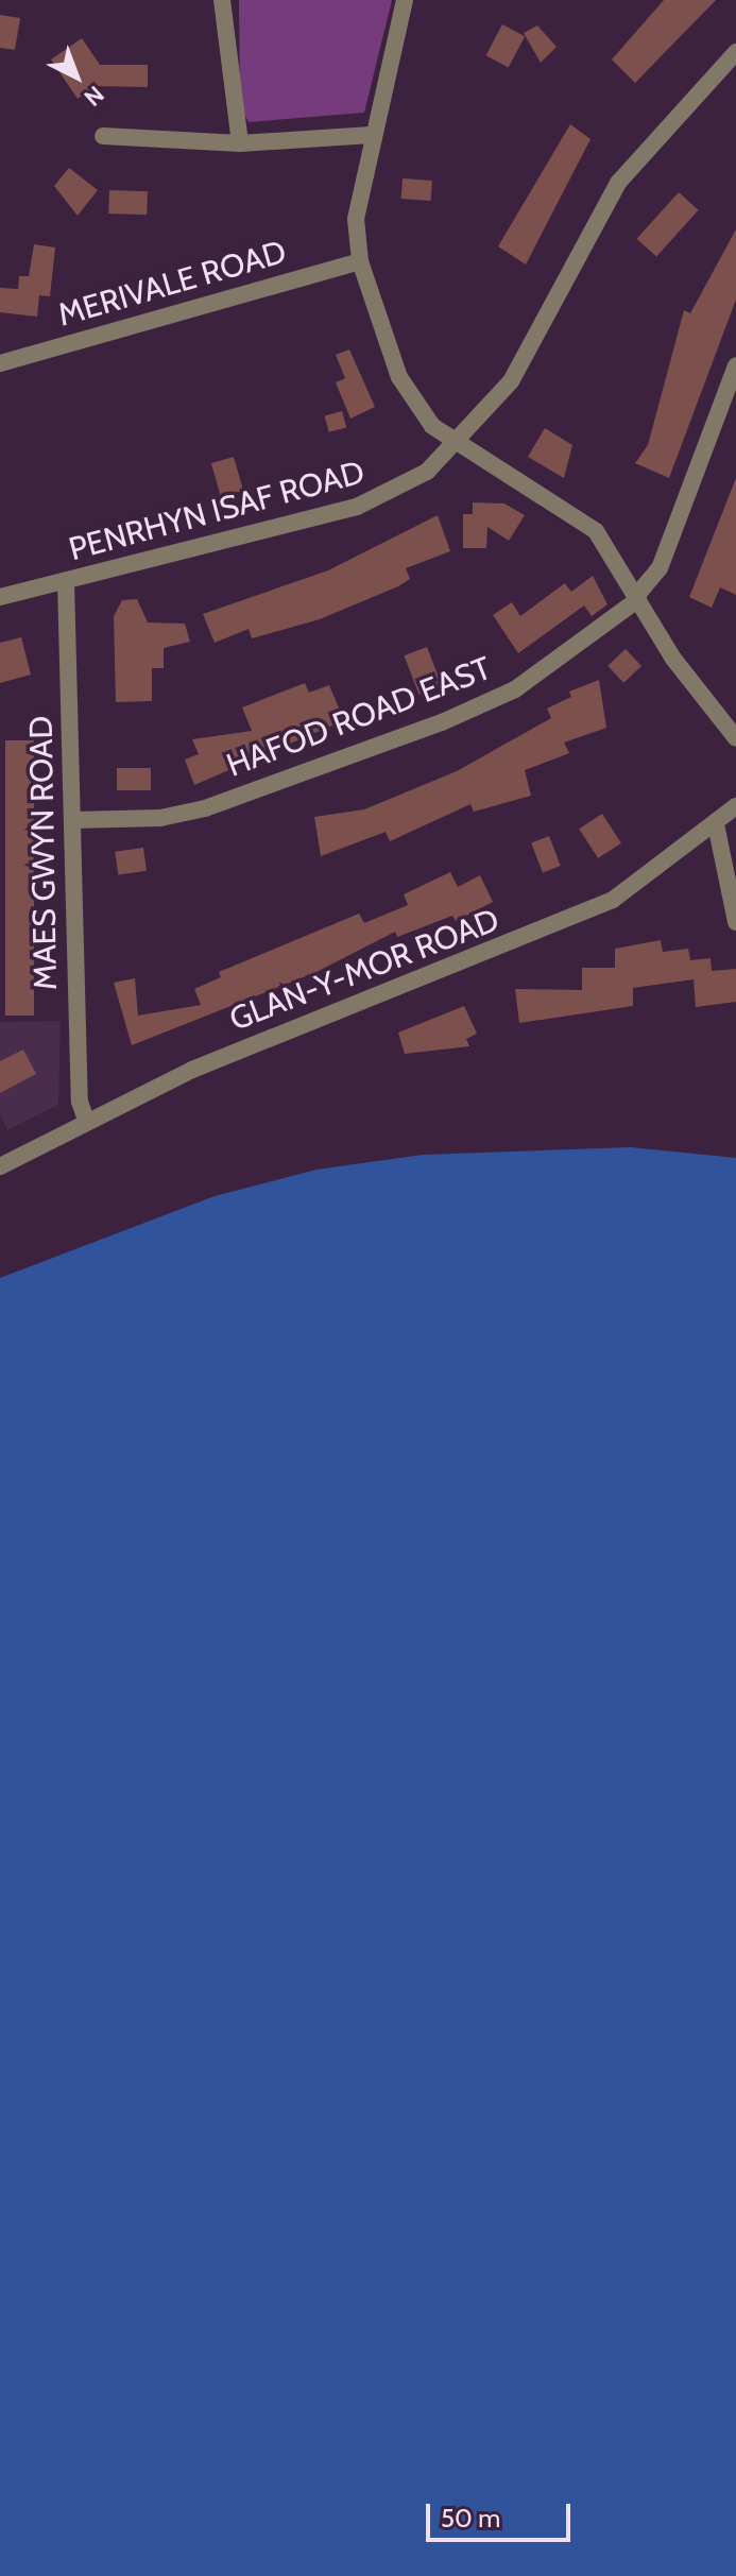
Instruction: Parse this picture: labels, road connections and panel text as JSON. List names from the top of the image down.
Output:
{
  "streets": {
    "street": [
      "MERIVALE ROAD",
      "PENRHYN ISAF ROAD",
      "HAFOD ROAD EAST",
      "MAES GWYN ROAD",
      "GLAN-Y-MOR ROAD"
    ]
  },
  "crossings": [
    ["PENRHYN ISAF ROAD", "MAES GWYN ROAD"],
    ["HAFOD ROAD EAST", "MAES GWYN ROAD"],
    ["MAES GWYN ROAD", "GLAN-Y-MOR ROAD"]
  ],
  "scale_bar": "50 m",
  "north": "bottom right"
}
